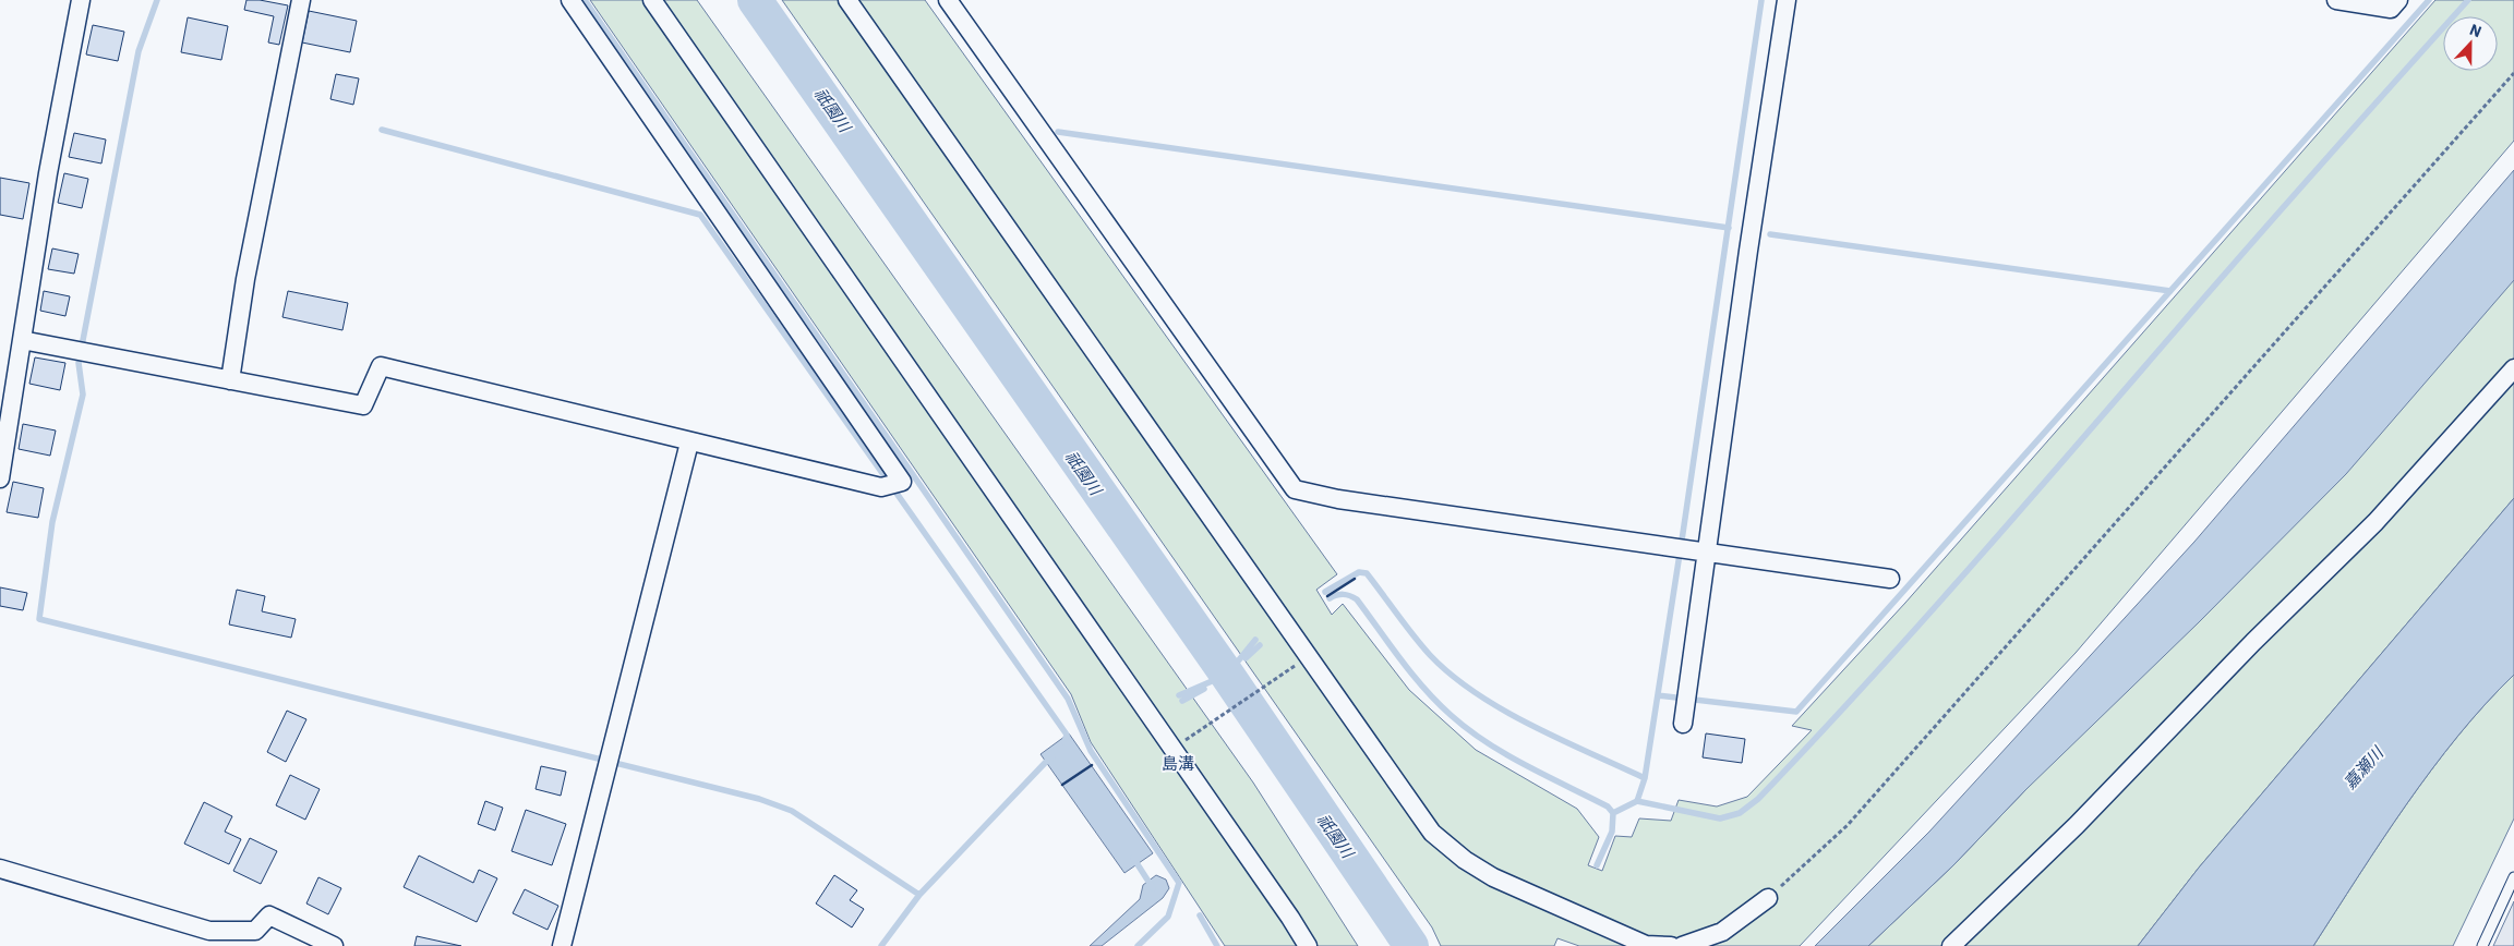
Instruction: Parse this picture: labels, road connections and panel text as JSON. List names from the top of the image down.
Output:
{
  "districts": ["島溝"],
  "water": ["祇園川", "嘉瀬川"],
  "north": "top"
}
